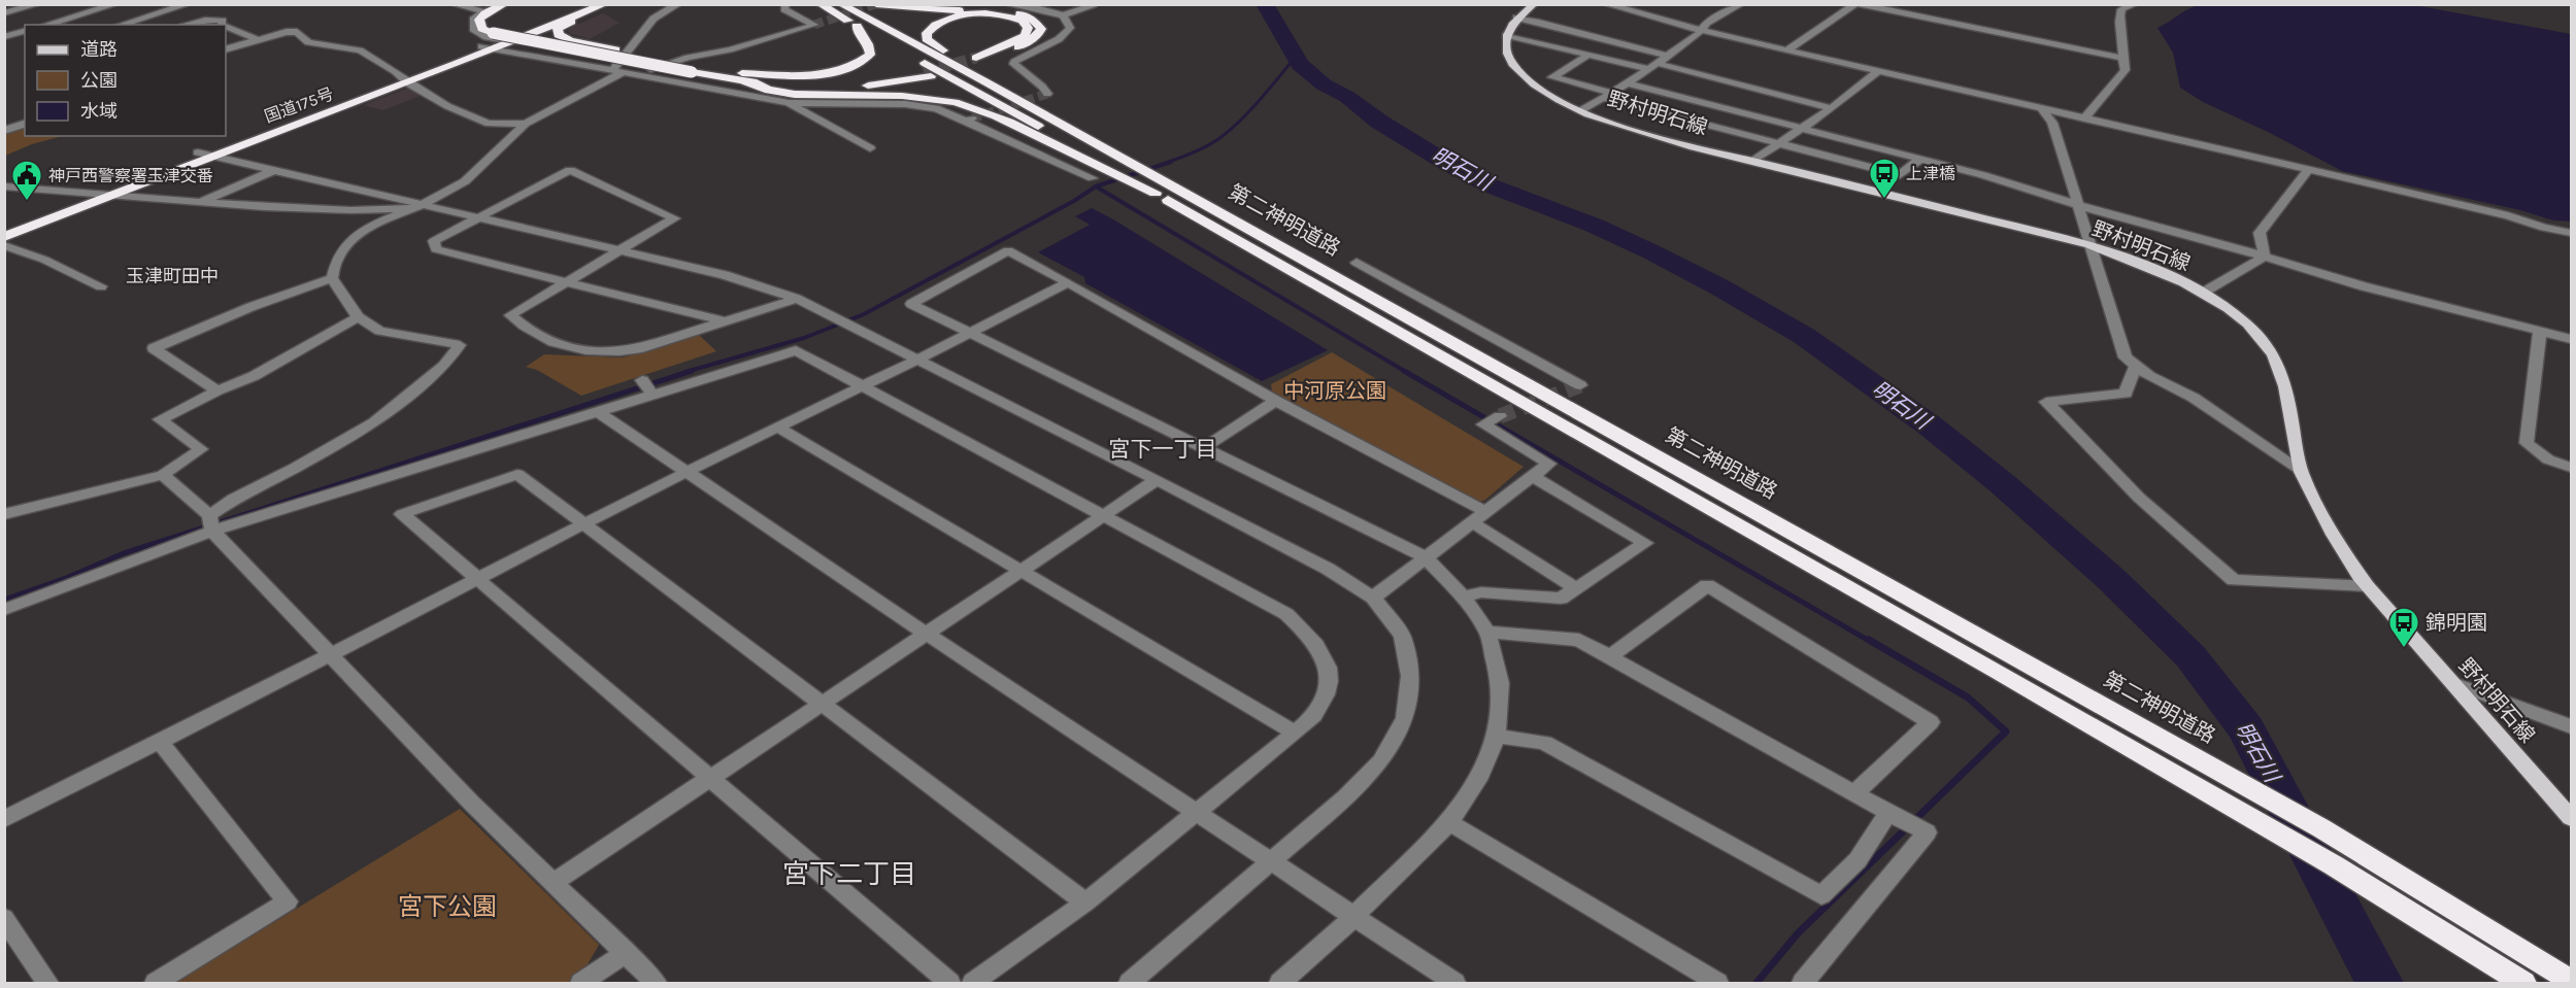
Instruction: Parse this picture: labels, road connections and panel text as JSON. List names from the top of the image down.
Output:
{
  "streets": {
    "highway": ["国道175号", "第二神明道路"],
    "main road": ["野村明石線"]
  },
  "districts": ["玉津町田中", "宮下一丁目", "宮下二丁目"],
  "water": ["明石川"],
  "parks": ["中河原公園", "宮下公園"],
  "places": {
    "bus stop": ["上津橋", "錦明園"],
    "public building": ["神戸西警察署玉津交番"]
  },
  "legend": ["道路", "公園", "水域"]
}
